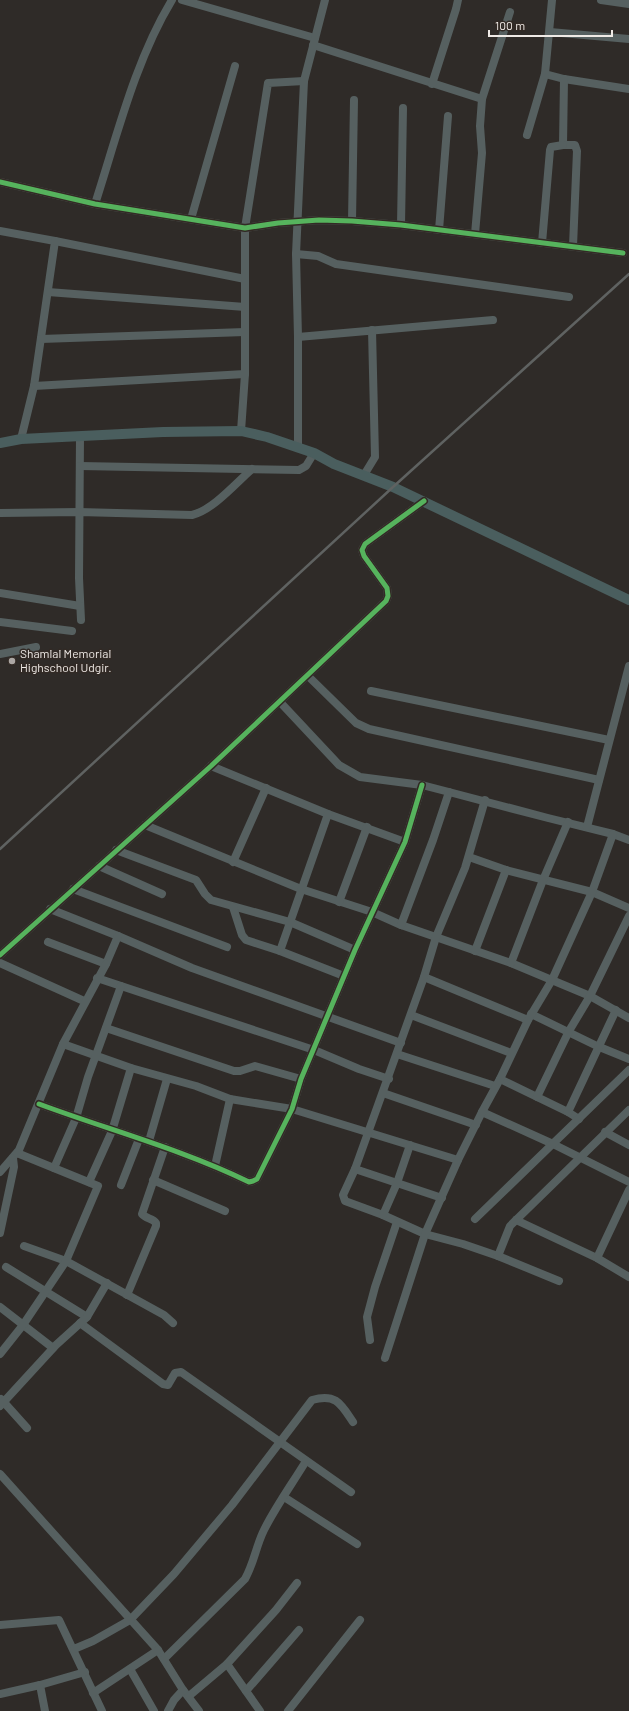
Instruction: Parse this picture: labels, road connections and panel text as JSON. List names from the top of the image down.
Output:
{
  "places": ["Shamlal Memorial Highschool Udgir."],
  "scale_bar": "100 m"
}
